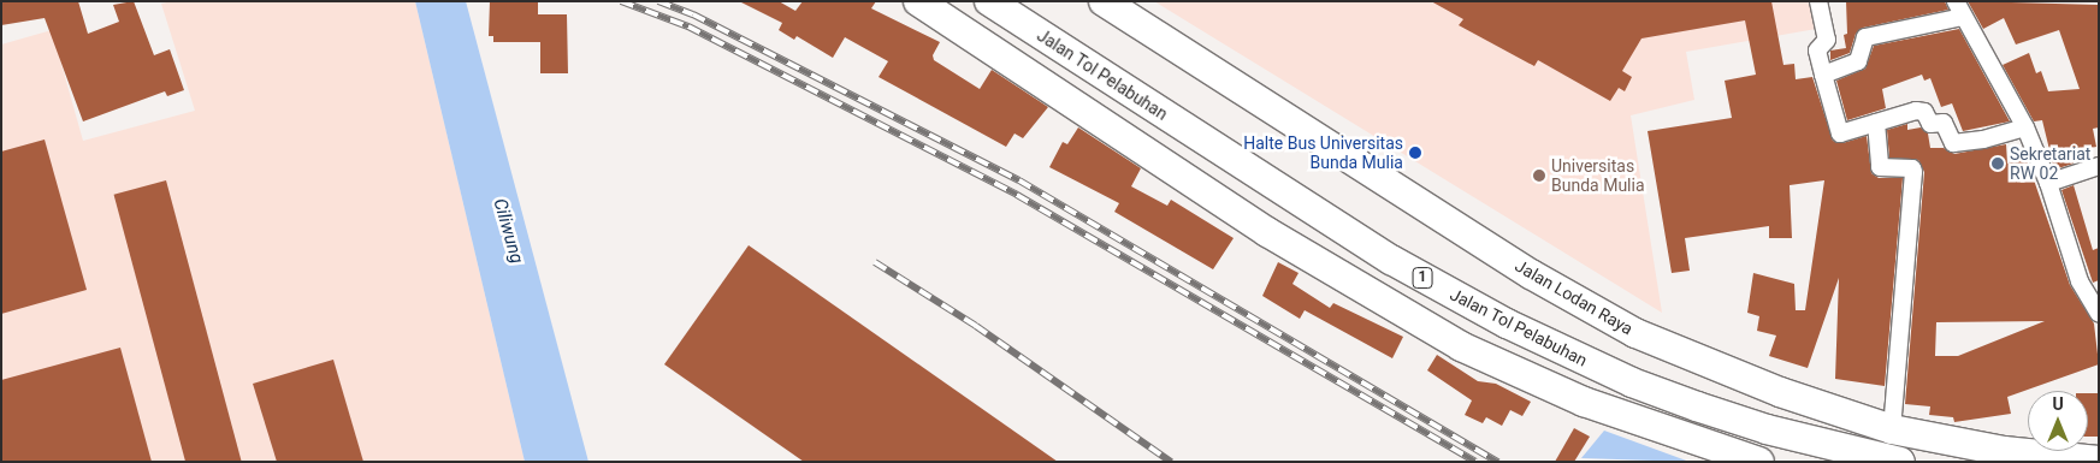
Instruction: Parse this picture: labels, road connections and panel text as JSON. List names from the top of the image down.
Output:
{
  "streets": {
    "highway": ["Jalan Tol Pelabuhan", "1", "Jalan Lodan Raya"]
  },
  "crossings": [
    ["Jalan Tol Pelabuhan", "Jalan Lodan Raya"]
  ],
  "water": ["Ciliwung"],
  "places": ["Halte Bus Universitas Bunda Mulia", "Sekretariat RW 02", "Universitas Bunda Mulia"],
  "north": "top"
}
